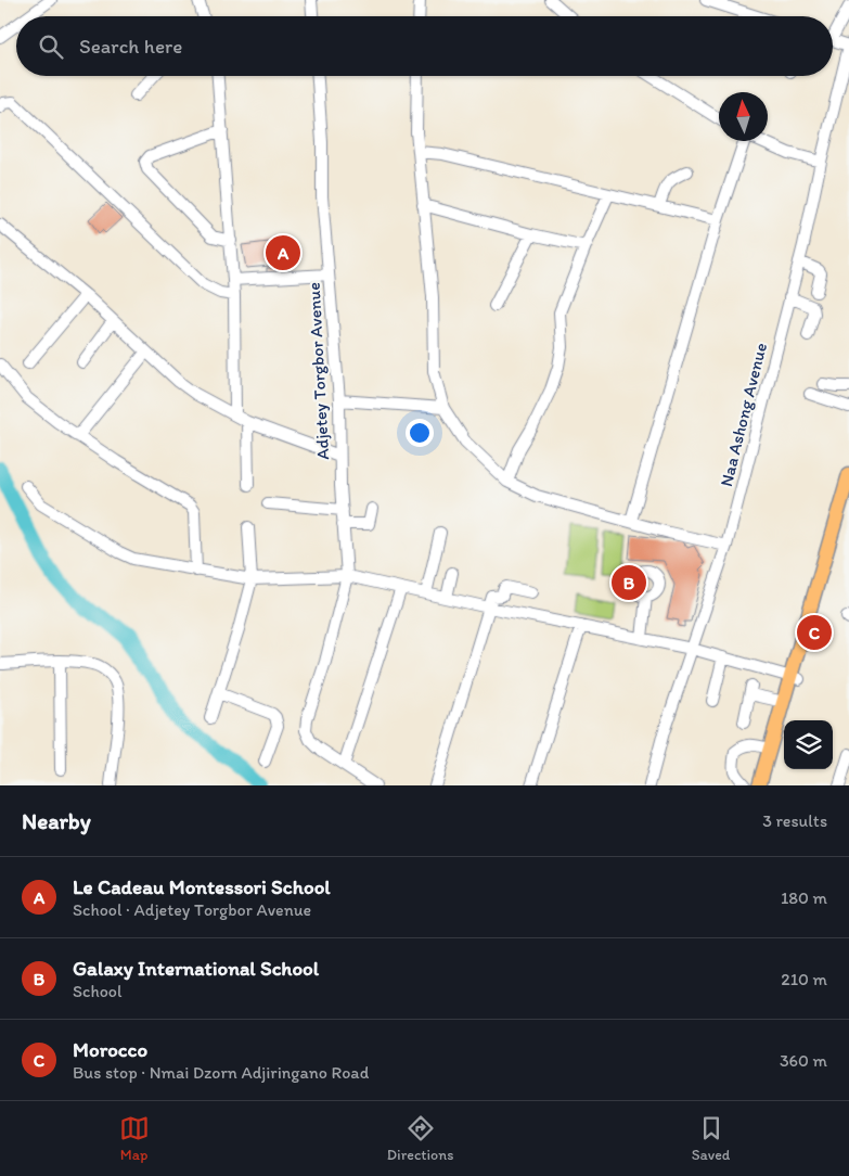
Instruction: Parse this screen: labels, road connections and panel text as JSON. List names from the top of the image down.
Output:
{
  "streets": {
    "street": ["Adjetey Torgbor Avenue", "Naa Ashong Avenue"]
  },
  "north": "top",
  "page": {
    "search": "Search here",
    "pins": ["A", "B", "C"],
    "heading": ["Nearby", "3 results"],
    "list": [
      {
        "mark": "A",
        "name": "Le Cadeau Montessori School",
        "note": "School · Adjetey Torgbor Avenue",
        "value": "180 m"
      },
      {
        "mark": "B",
        "name": "Galaxy International School",
        "note": "School",
        "value": "210 m"
      },
      {
        "mark": "C",
        "name": "Morocco",
        "note": "Bus stop · Nmai Dzorn Adjiringano Road",
        "value": "360 m"
      }
    ],
    "nav": ["Map", "Directions", "Saved"]
  }
}
